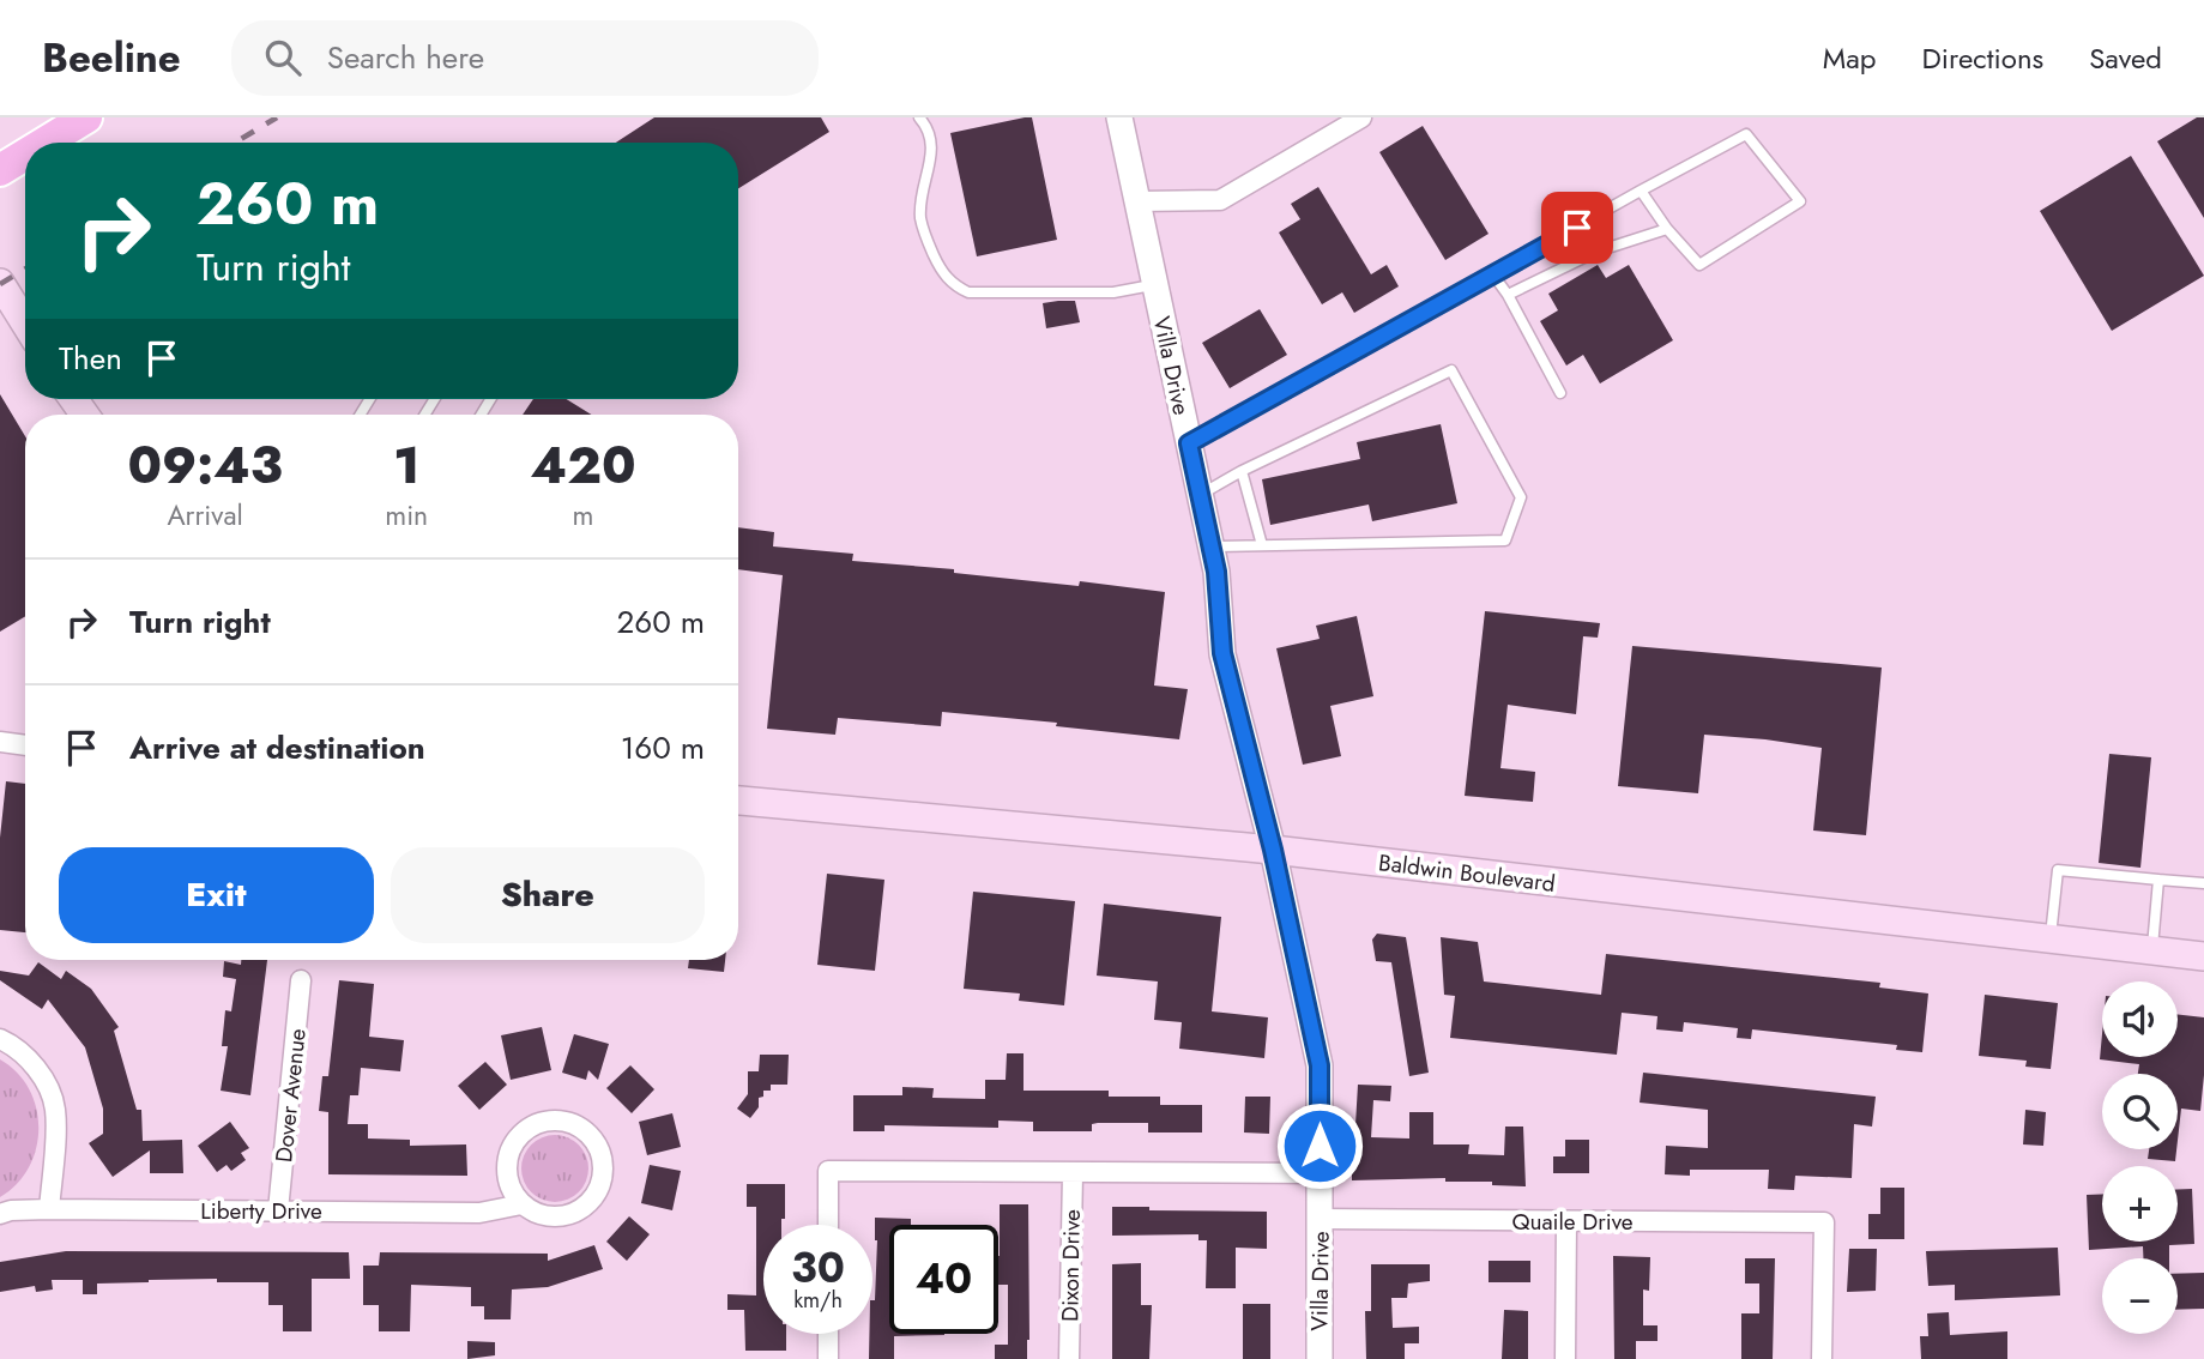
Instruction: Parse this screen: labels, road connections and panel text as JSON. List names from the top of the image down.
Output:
{
  "streets": {
    "main road": ["Baldwin Boulevard"],
    "street": [
      "Villa Drive",
      "Dover Avenue",
      "Liberty Drive",
      "Quaile Drive",
      "Dixon Drive"
    ]
  },
  "crossings": [
    ["Villa Drive", "Baldwin Boulevard"],
    ["Villa Drive", "Quaile Drive"],
    ["Dover Avenue", "Liberty Drive"]
  ],
  "page": {
    "header": "Beeline",
    "search": "Search here",
    "nav": ["Map", "Directions", "Saved"],
    "turn": ["260 m", "Turn right"],
    "then": "Then",
    "eta": [
      "09:43",
      "Arrival",
      "1",
      "min",
      "420",
      "m"
    ],
    "list": [
      {
        "name": "Turn right",
        "value": "260 m"
      },
      {
        "name": "Arrive at destination",
        "value": "160 m"
      }
    ],
    "buttons": ["Exit", "Share"],
    "map_buttons": ["+", "−"],
    "speed": "30 km/h",
    "limit": "40"
  }
}
